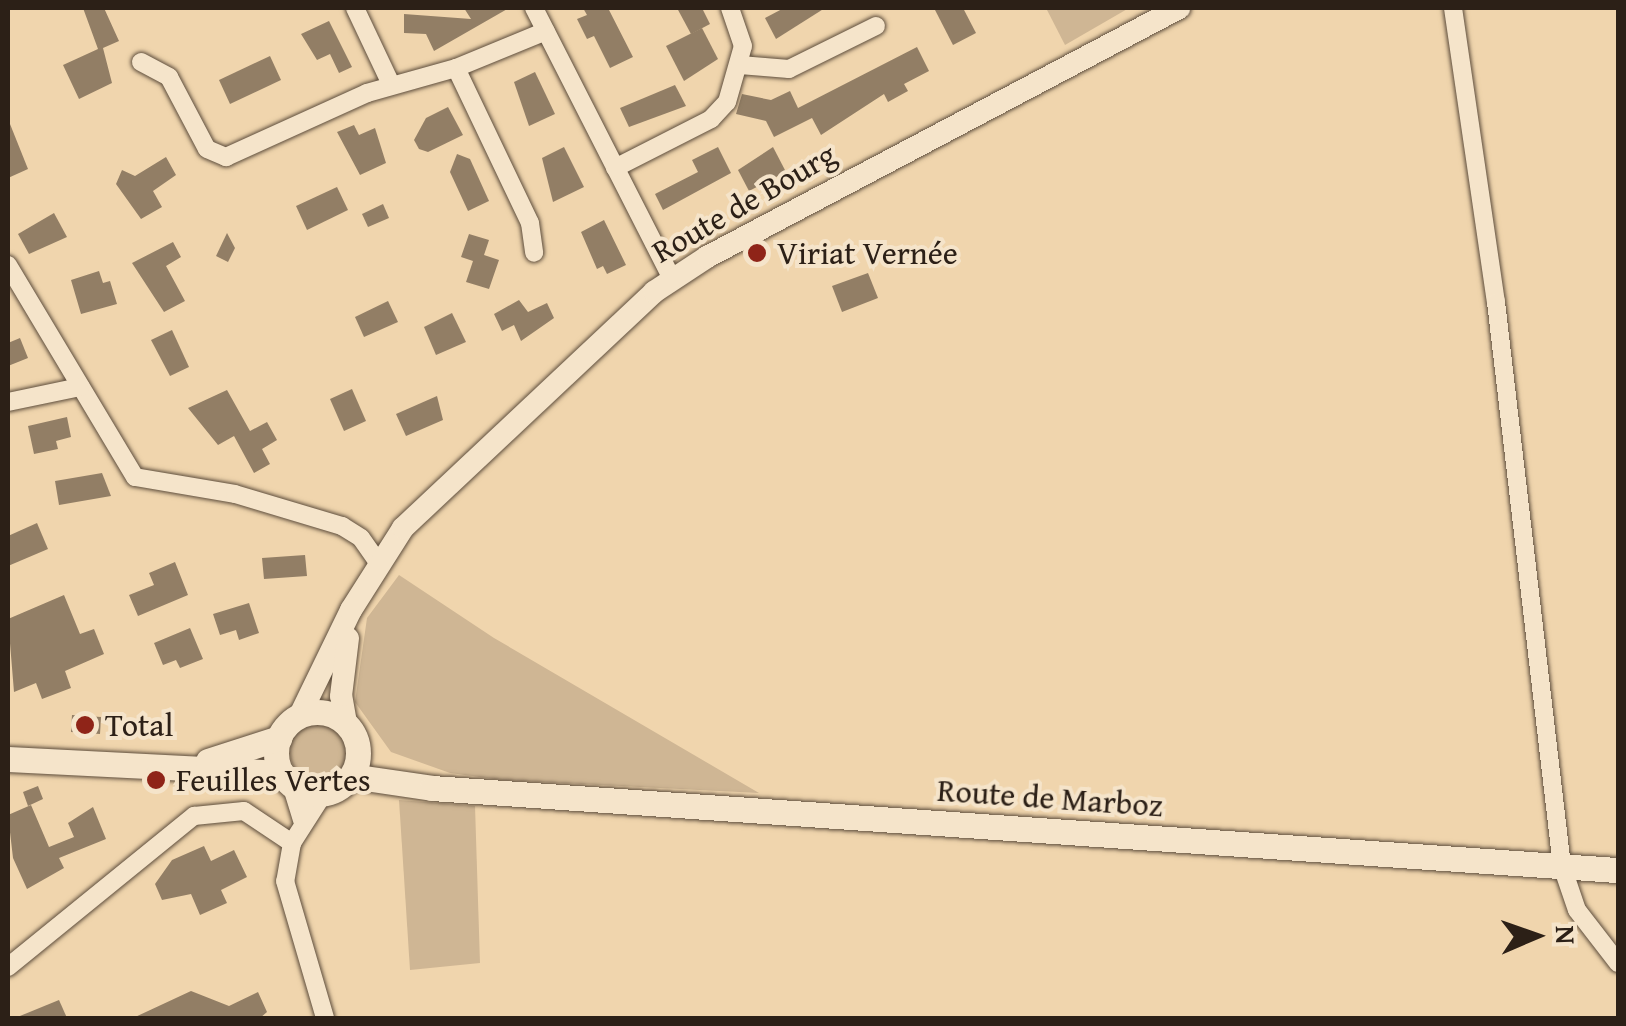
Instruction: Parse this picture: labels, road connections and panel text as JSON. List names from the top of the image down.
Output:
{
  "streets": {
    "main road": ["Route de Marboz"],
    "street": ["Route de Bourg"]
  },
  "crossings": [
    ["Route de Bourg", "Route de Marboz"]
  ],
  "places": ["Viriat Vernée", "Total", "Feuilles Vertes"],
  "north": "right"
}
